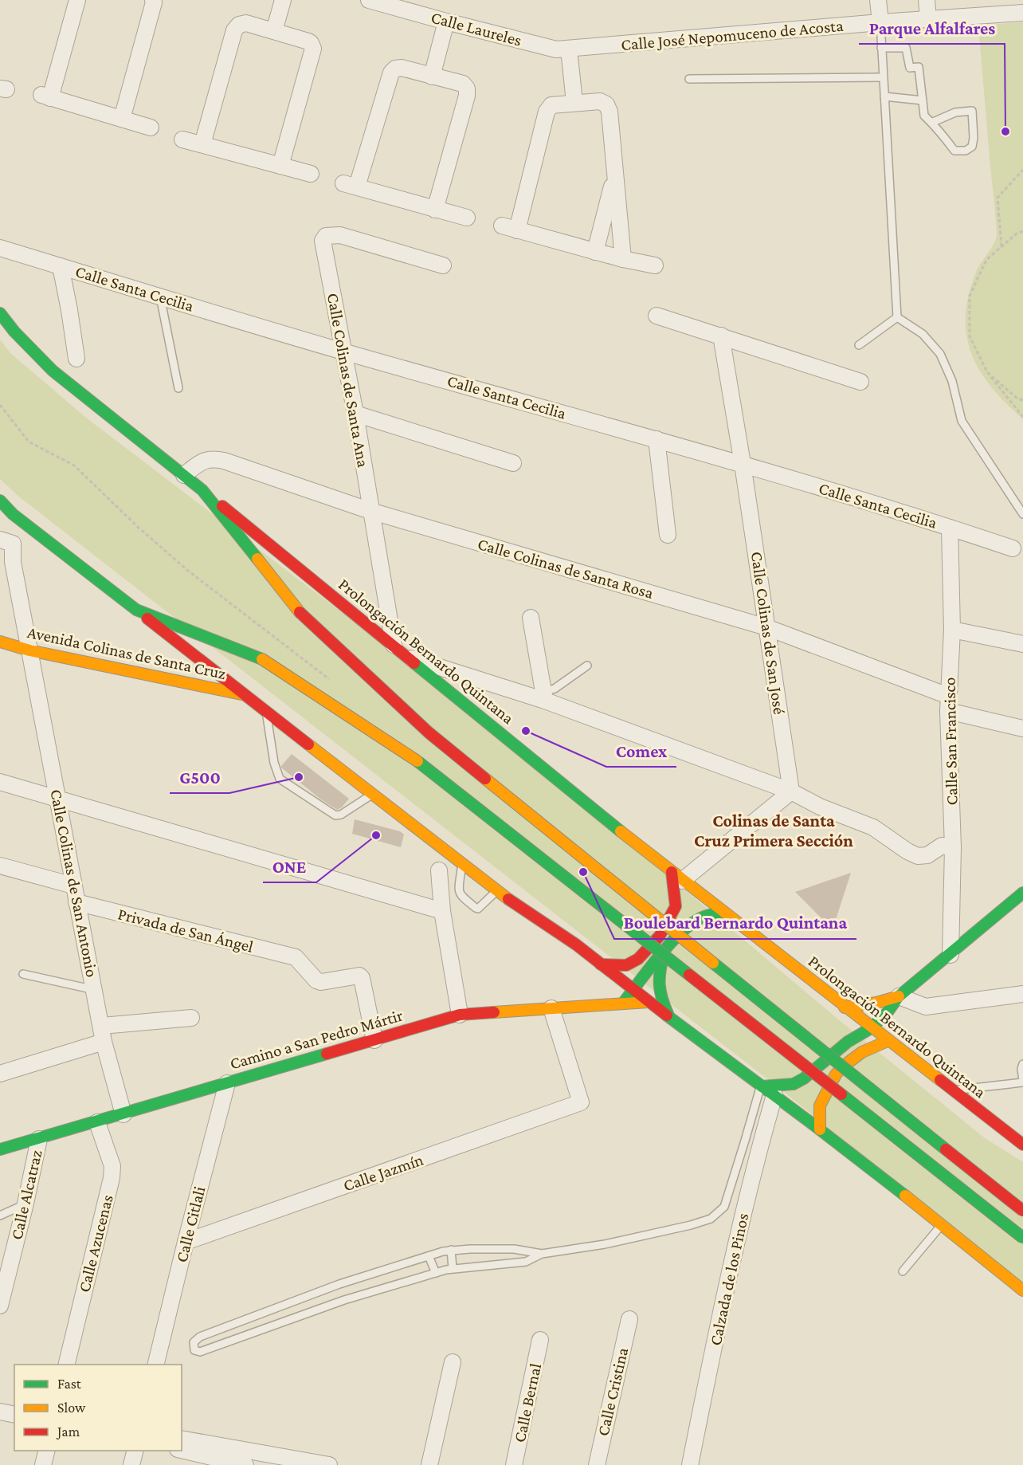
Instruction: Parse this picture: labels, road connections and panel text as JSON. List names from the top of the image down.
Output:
{
  "streets": {
    "street": [
      "Calle Laureles",
      "Calle José Nepomuceno de Acosta",
      "Calle Santa Cecilia",
      "Calle Colinas de Santa Ana",
      "Calle Colinas de Santa Rosa",
      "Calle Colinas de San José",
      "Prolongación Bernardo Quintana",
      "Avenida Colinas de Santa Cruz",
      "Calle San Francisco",
      "Calle Colinas de San Antonio",
      "Privada de San Ángel",
      "Camino a San Pedro Mártir",
      "Calle Jazmín",
      "Calle Alcatraz",
      "Calle Citlali",
      "Calle Azucenas",
      "Calzada de los Pinos",
      "Calle Cristina",
      "Calle Bernal"
    ]
  },
  "crossings": [
    ["Calle Laureles", "Calle José Nepomuceno de Acosta"],
    ["Calle Santa Cecilia", "Calle Colinas de Santa Ana"],
    ["Calle Santa Cecilia", "Calle Colinas de San José"],
    ["Calle Santa Cecilia", "Calle San Francisco"],
    ["Calle Colinas de Santa Ana", "Calle Colinas de Santa Rosa"],
    ["Calle Colinas de Santa Ana", "Prolongación Bernardo Quintana"],
    ["Calle Colinas de Santa Rosa", "Calle Colinas de San José"],
    ["Calle Colinas de Santa Rosa", "Prolongación Bernardo Quintana"],
    ["Calle Colinas de Santa Rosa", "Calle San Francisco"],
    ["Avenida Colinas de Santa Cruz", "Calle Colinas de San Antonio"],
    ["Calle Colinas de San Antonio", "Privada de San Ángel"],
    ["Calle Colinas de San Antonio", "Camino a San Pedro Mártir"],
    ["Privada de San Ángel", "Camino a San Pedro Mártir"],
    ["Camino a San Pedro Mártir", "Calle Jazmín"],
    ["Camino a San Pedro Mártir", "Calle Alcatraz"],
    ["Camino a San Pedro Mártir", "Calle Citlali"],
    ["Camino a San Pedro Mártir", "Calle Azucenas"],
    ["Calle Jazmín", "Calle Citlali"]
  ],
  "districts": ["Colinas de Santa Cruz Primera Sección"],
  "places": [
    "Parque Alfalfares",
    "Comex",
    "G500",
    "ONE",
    "Boulebard Bernardo Quintana"
  ],
  "legend": ["Fast", "Slow", "Jam"]
}
